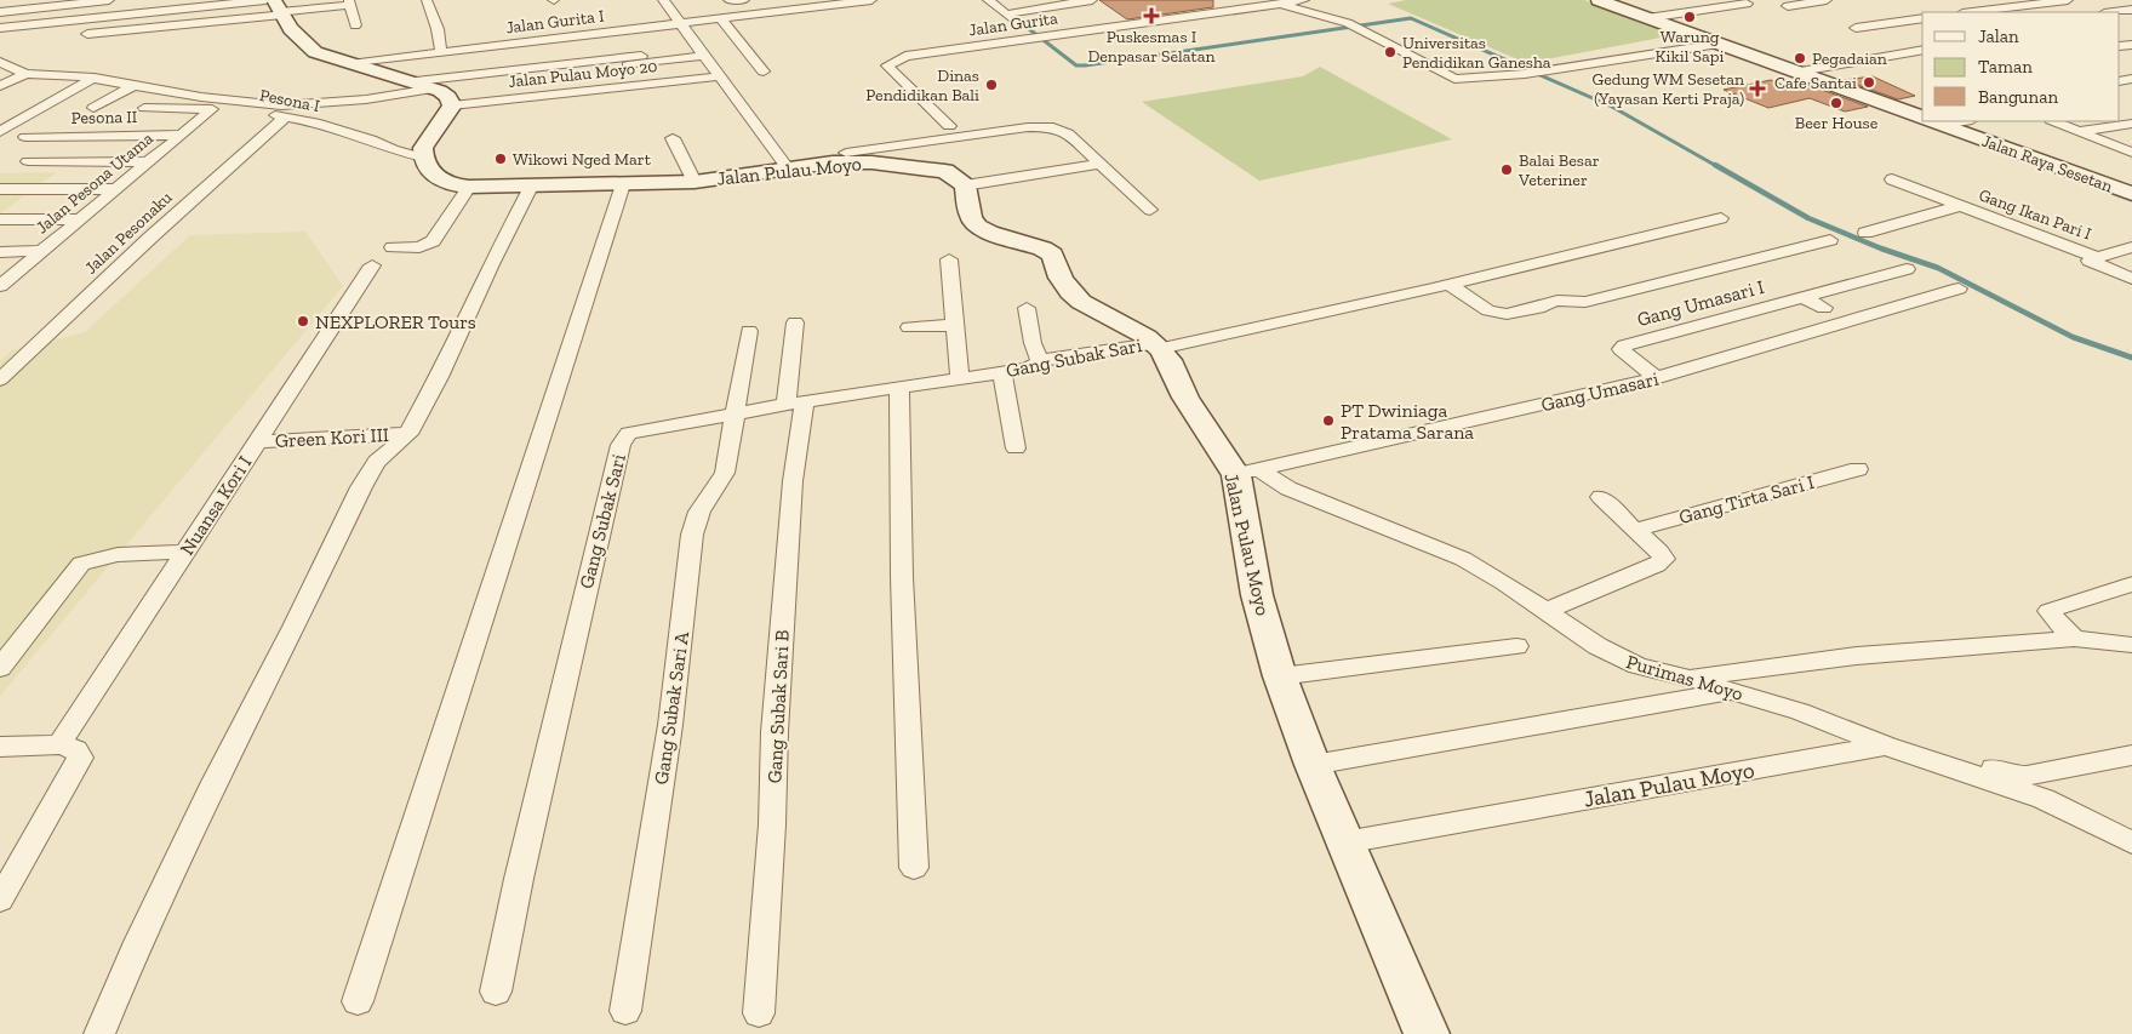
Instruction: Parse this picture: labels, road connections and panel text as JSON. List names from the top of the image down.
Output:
{
  "streets": {
    "street": [
      "Jalan Gurita I",
      "Jalan Gurita",
      "Jalan Pulau Moyo 20",
      "Pesona I",
      "Pesona II",
      "Jalan Raya Sesetan",
      "Jalan Pulau Moyo",
      "Jalan Pesona Utama",
      "Gang Ikan Pari I",
      "Jalan Pesonaku",
      "Gang Umasari I",
      "Gang Subak Sari",
      "Gang Umasari",
      "Green Kori III",
      "Gang Tirta Sari I",
      "Nuansa Kori I",
      "Purimas Moyo",
      "Gang Subak Sari B",
      "Gang Subak Sari A"
    ]
  },
  "crossings": [
    ["Pesona I", "Jalan Pulau Moyo"],
    ["Pesona I", "Jalan Pesona Utama"],
    ["Pesona I", "Jalan Pesonaku"],
    ["Pesona II", "Jalan Pesona Utama"],
    ["Jalan Pulau Moyo", "Gang Subak Sari"],
    ["Jalan Pulau Moyo", "Gang Umasari"],
    ["Jalan Pulau Moyo", "Purimas Moyo"],
    ["Gang Umasari I", "Gang Umasari"],
    ["Gang Subak Sari", "Gang Subak Sari B"],
    ["Gang Subak Sari", "Gang Subak Sari A"],
    ["Gang Umasari", "Purimas Moyo"],
    ["Green Kori III", "Nuansa Kori I"]
  ],
  "places": {
    "health": ["Puskesmas I Denpasar Selatan", "Gedung WM Sesetan (Yayasan Kerti Praja)"],
    "other": [
      "Warung Kikil Sapi",
      "Universitas Pendidikan Ganesha",
      "Pegadaian",
      "Cafe Santai",
      "Dinas Pendidikan Bali",
      "Beer House",
      "Wikowi Nged Mart",
      "Balai Besar Veteriner",
      "NEXPLORER Tours",
      "PT Dwiniaga Pratama Sarana"
    ]
  },
  "legend": ["Jalan", "Taman", "Bangunan"]
}
